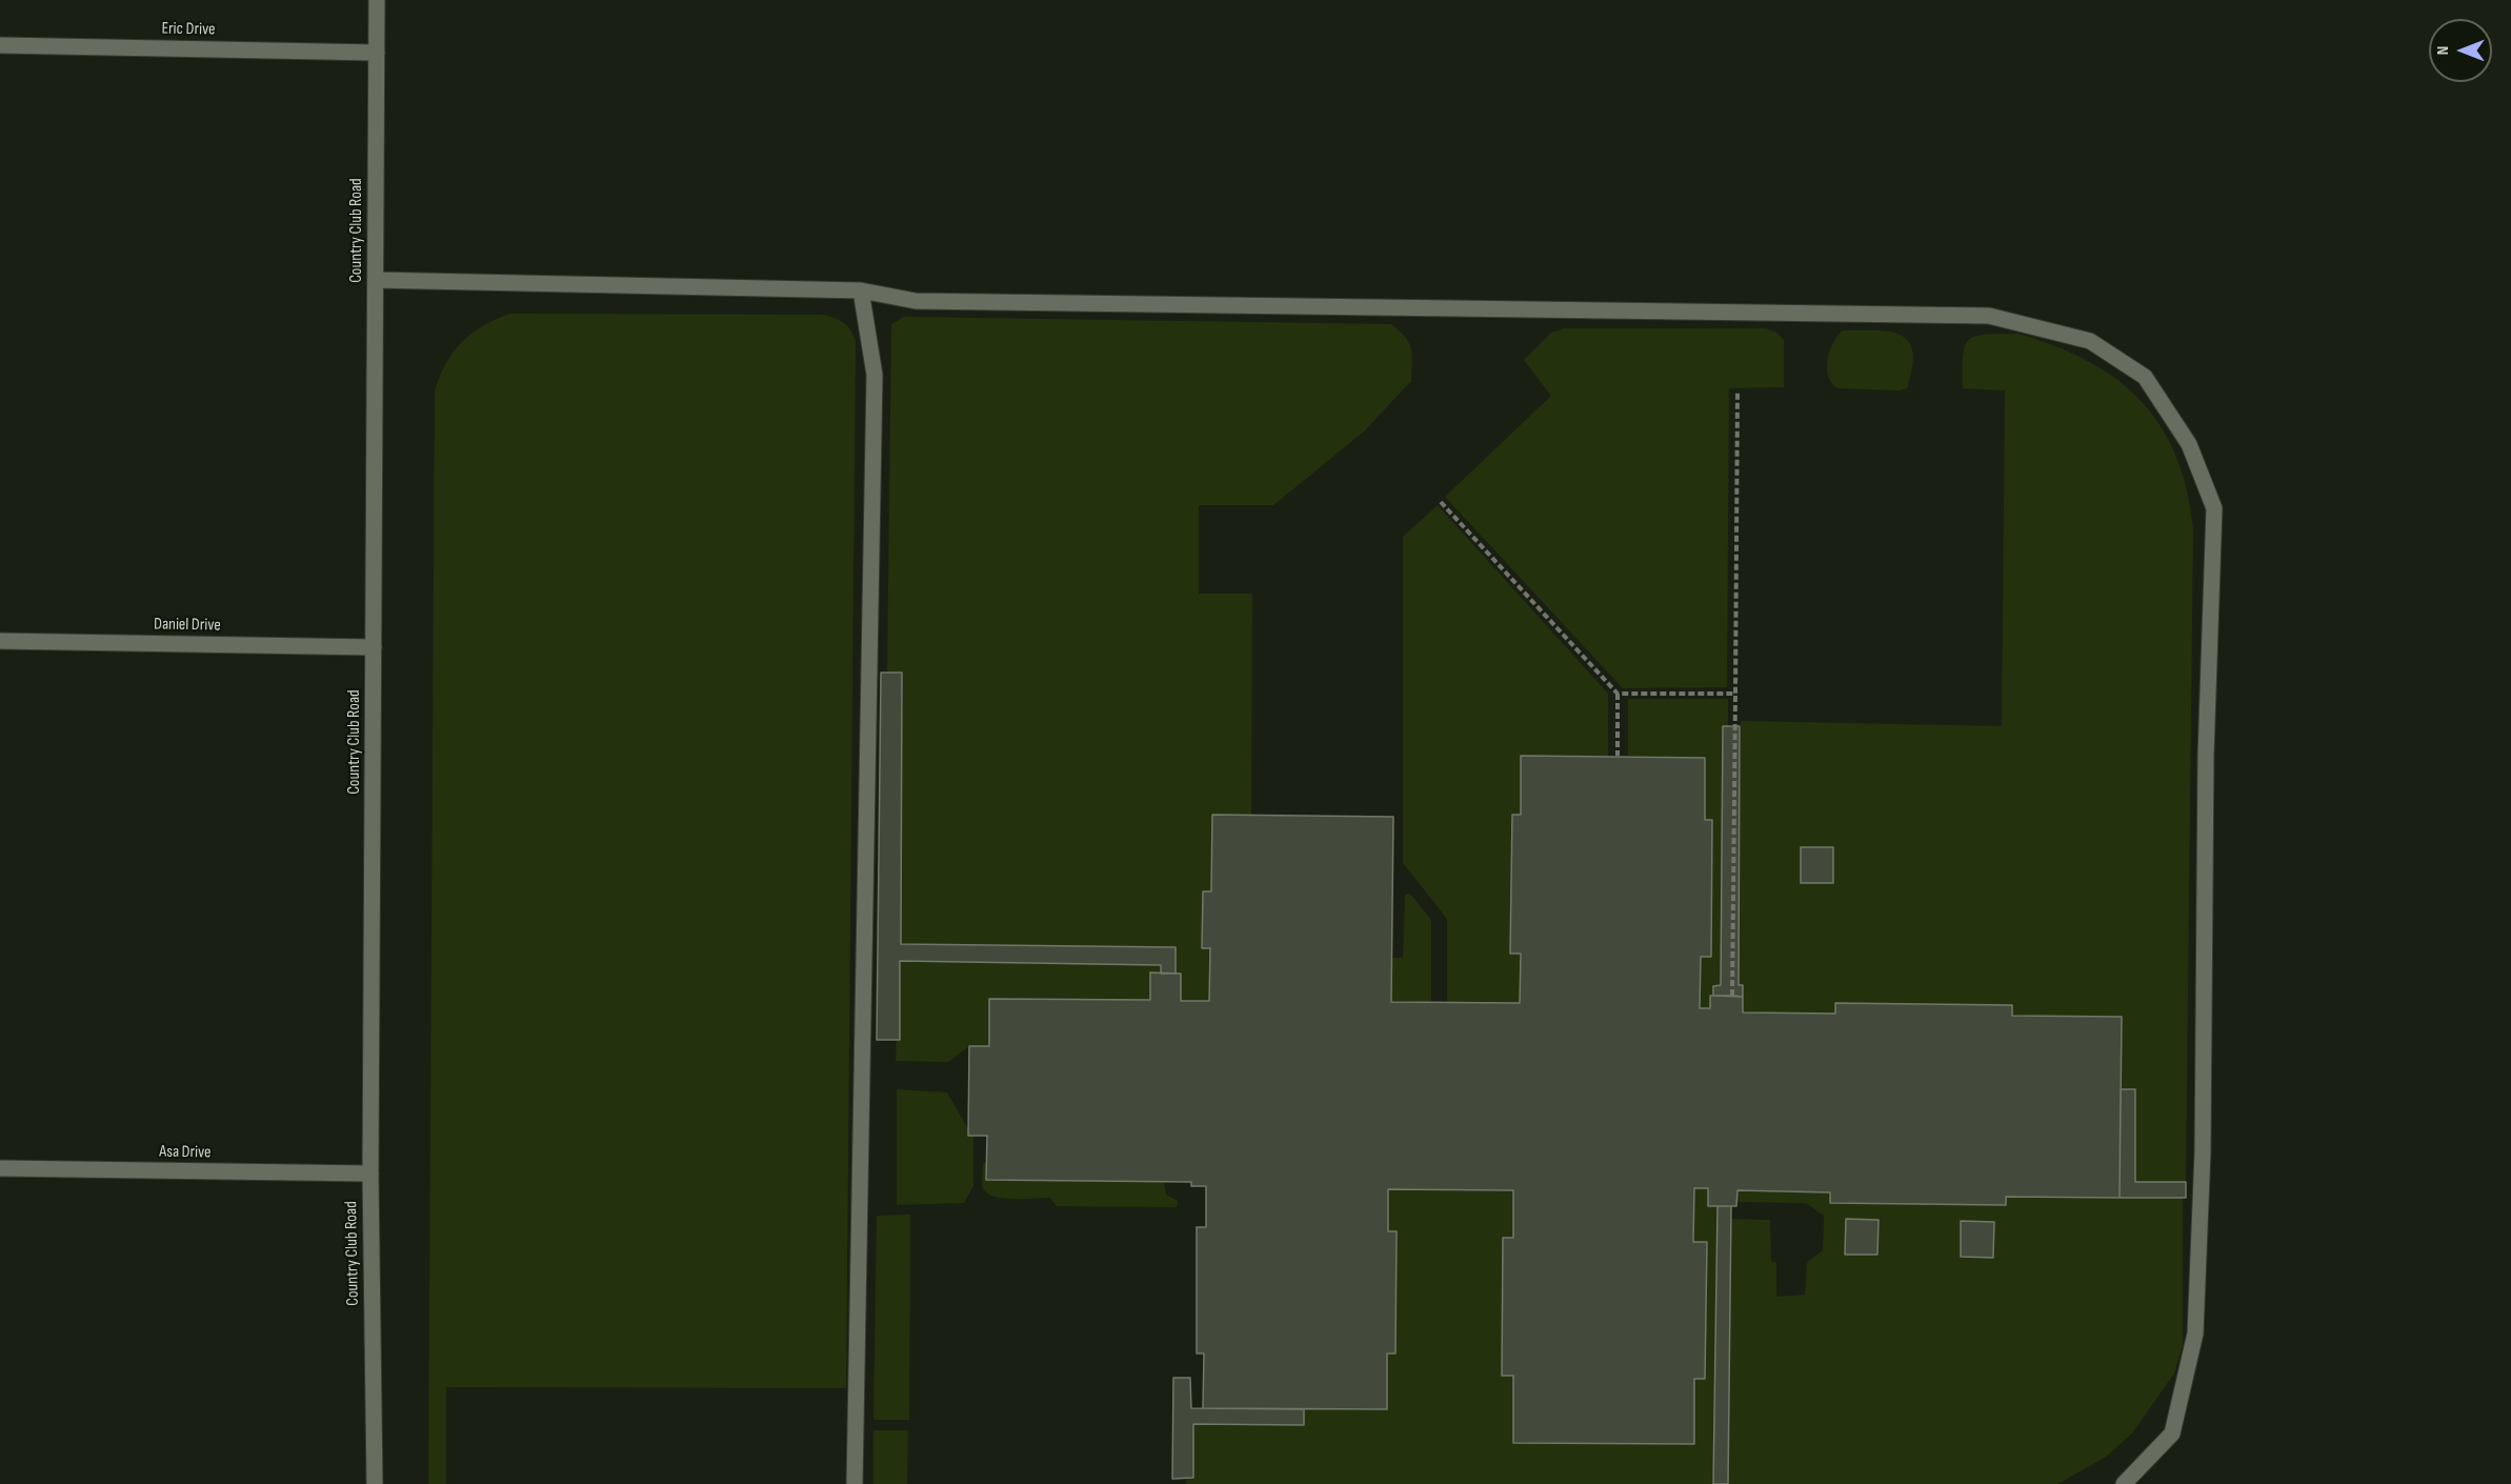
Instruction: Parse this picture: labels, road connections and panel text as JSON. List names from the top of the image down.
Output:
{
  "streets": {
    "street": [
      "Eric Drive",
      "Country Club Road",
      "Daniel Drive",
      "Asa Drive"
    ]
  },
  "crossings": [
    ["Eric Drive", "Country Club Road"],
    ["Country Club Road", "Daniel Drive"],
    ["Country Club Road", "Asa Drive"]
  ],
  "north": "left"
}
